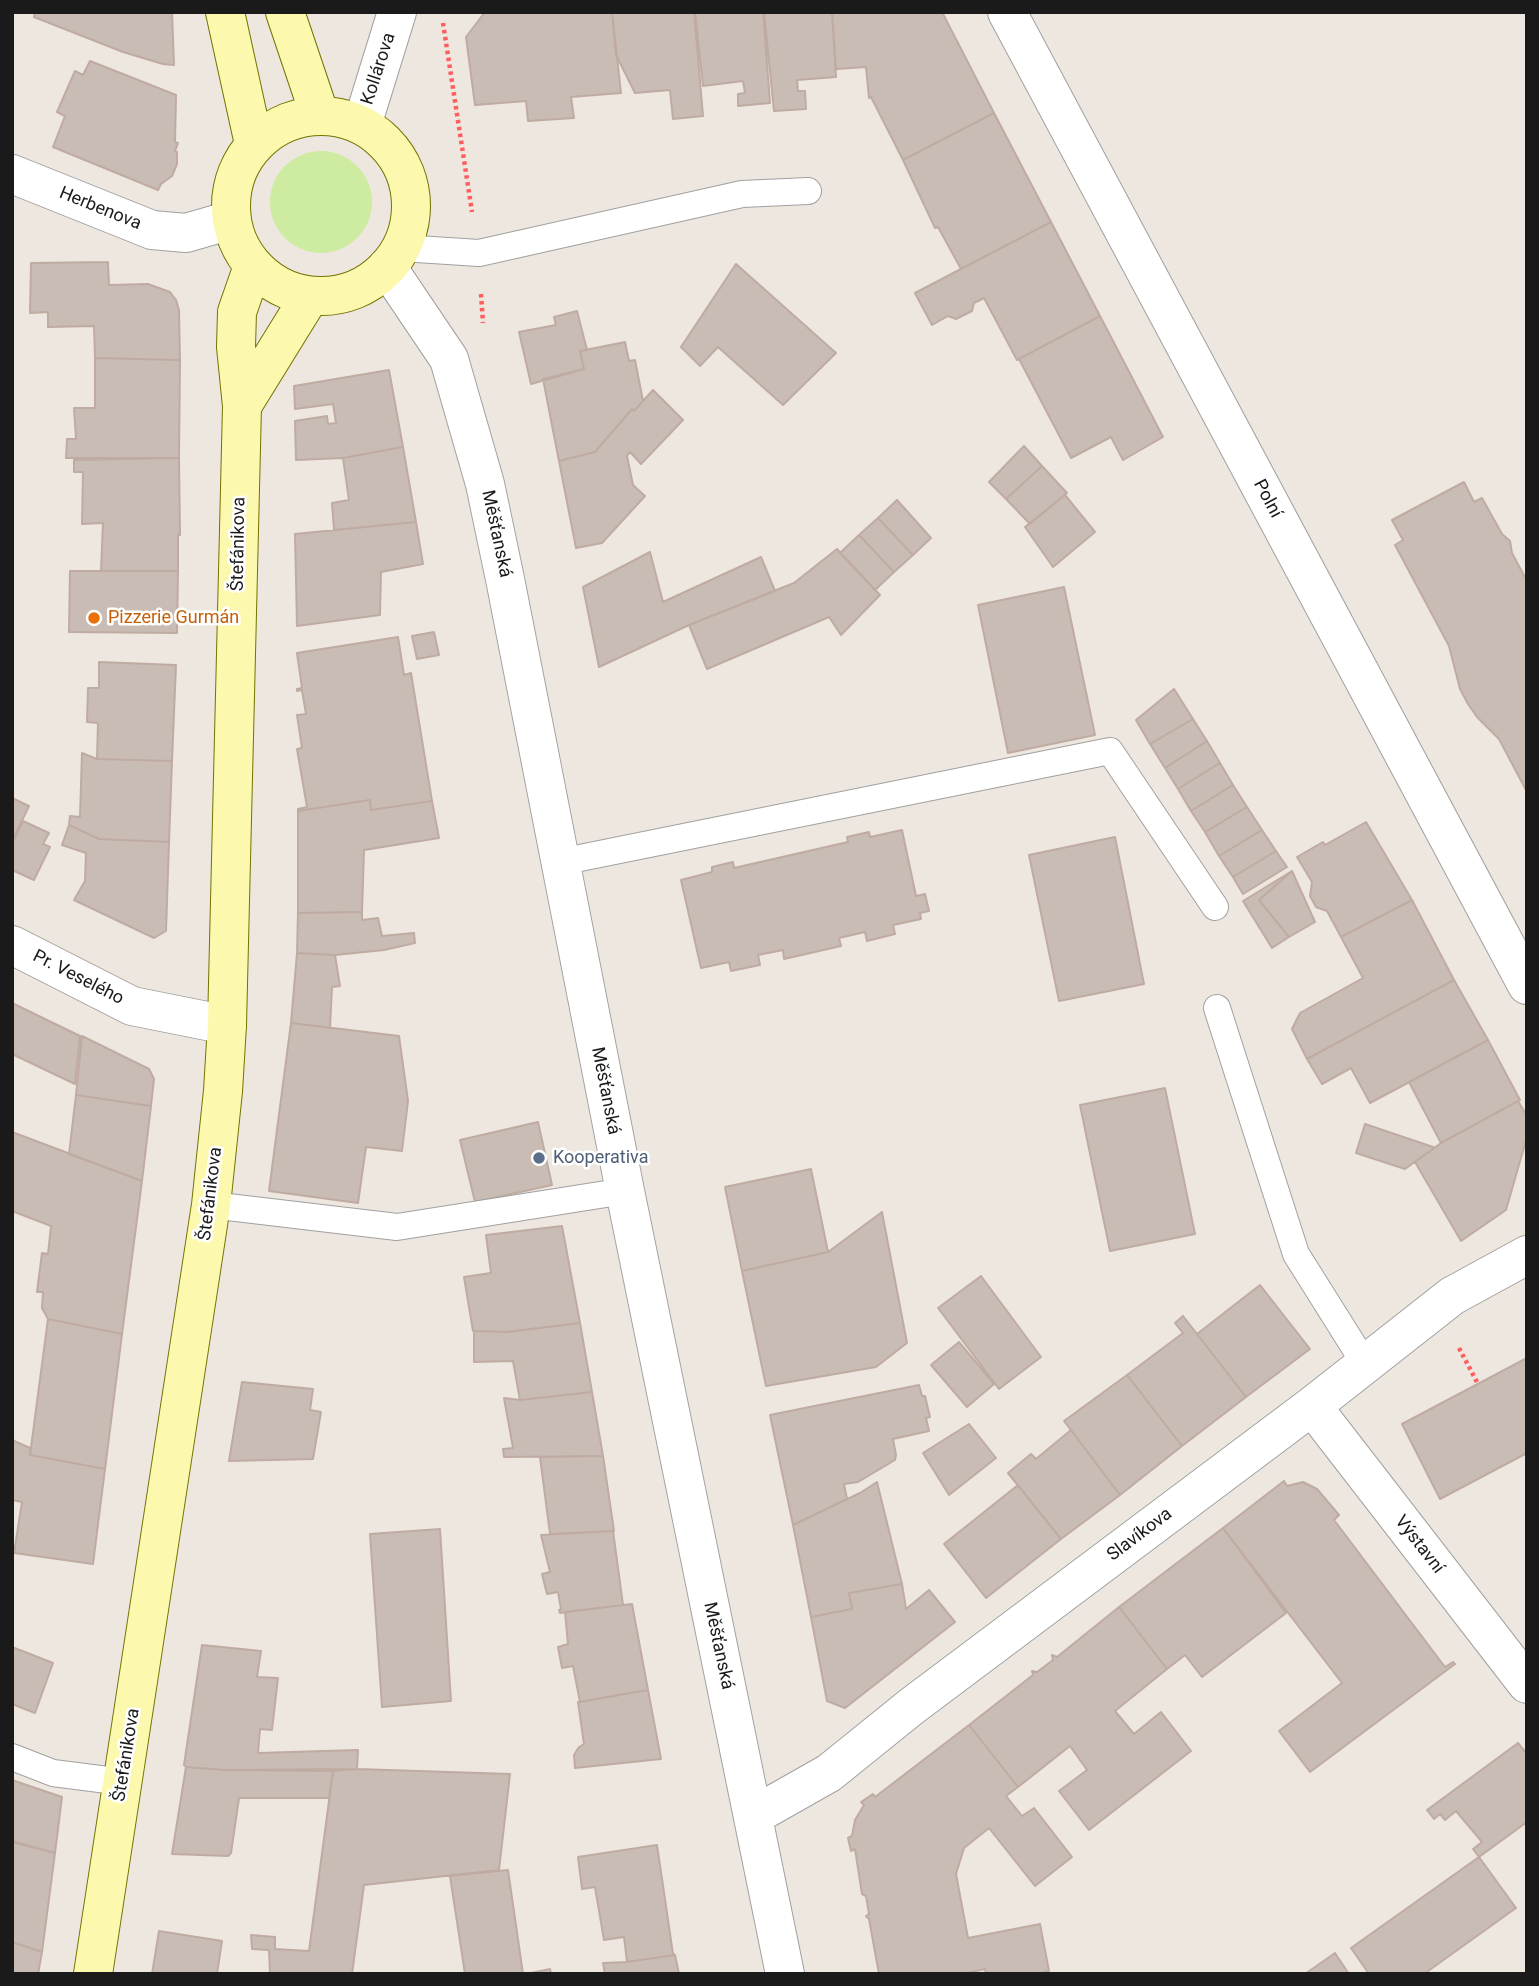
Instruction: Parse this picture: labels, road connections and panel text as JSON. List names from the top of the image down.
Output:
{
  "streets": {
    "main road": ["Štefánikova"],
    "street": [
      "Kollárova",
      "Herbenova",
      "Polní",
      "Měšťanská",
      "Pr. Veselého",
      "Slavíkova",
      "Výstavní"
    ]
  },
  "crossings": [
    ["Kollárova", "Herbenova"],
    ["Kollárova", "Měšťanská"],
    ["Kollárova", "Štefánikova"],
    ["Herbenova", "Měšťanská"],
    ["Herbenova", "Štefánikova"],
    ["Měšťanská", "Štefánikova"],
    ["Měšťanská", "Slavíkova"],
    ["Štefánikova", "Pr. Veselého"],
    ["Slavíkova", "Výstavní"]
  ],
  "places": ["Pizzerie Gurmán", "Kooperativa"]
}
